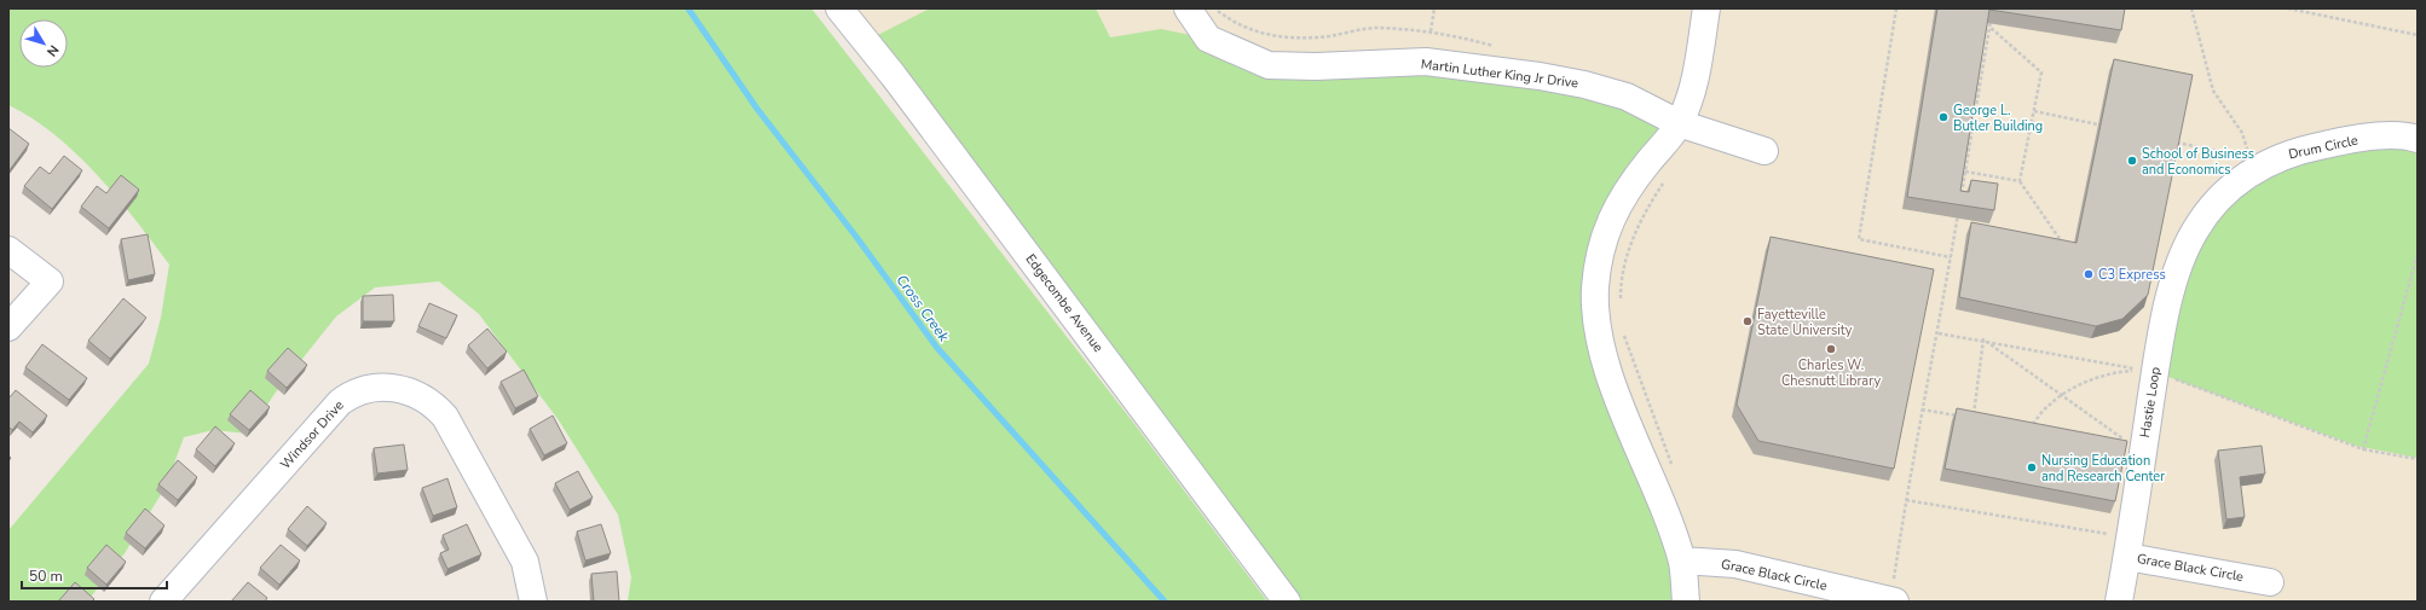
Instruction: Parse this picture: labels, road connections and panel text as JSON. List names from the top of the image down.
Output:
{
  "streets": {
    "street": [
      "Martin Luther King Jr Drive",
      "Drum Circle",
      "Edgecombe Avenue",
      "Hastie Loop",
      "Windsor Drive",
      "Grace Black Circle"
    ]
  },
  "crossings": [
    ["Drum Circle", "Hastie Loop"],
    ["Hastie Loop", "Grace Black Circle"]
  ],
  "water": ["Cross Creek"],
  "places": [
    "George L. Butler Building",
    "School of Business and Economics",
    "C3 Express",
    "Fayetteville State University",
    "Charles W. Chesnutt Library",
    "Nursing Education and Research Center"
  ],
  "scale_bar": "50 m",
  "north": "bottom right"
}
